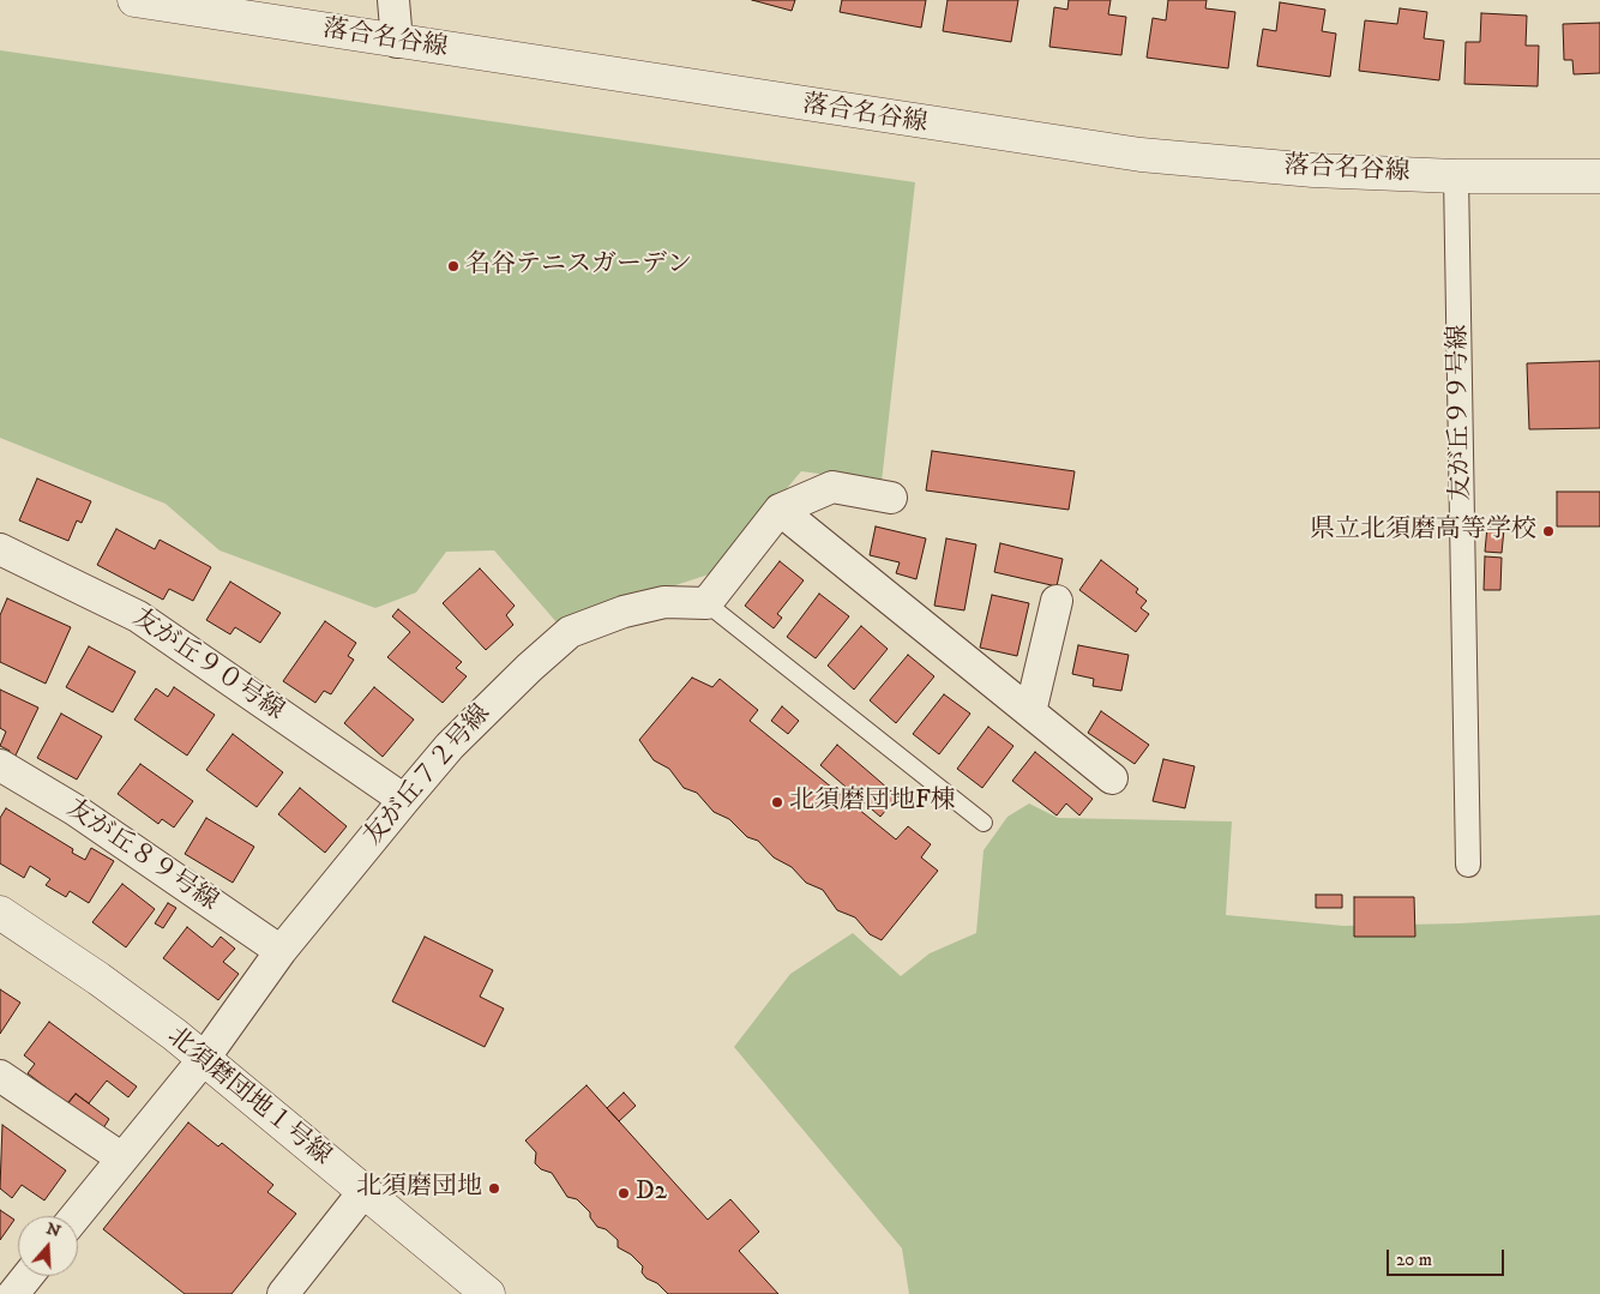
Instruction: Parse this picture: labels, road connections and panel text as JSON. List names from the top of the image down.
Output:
{
  "streets": {
    "street": [
      "落合名谷線",
      "友が丘９９号線",
      "友が丘９０号線",
      "友が丘７２号線",
      "友が丘８９号線",
      "北須磨団地１号線"
    ]
  },
  "crossings": [
    ["落合名谷線", "友が丘９９号線"],
    ["友が丘９０号線", "友が丘７２号線"],
    ["友が丘７２号線", "友が丘８９号線"],
    ["友が丘７２号線", "北須磨団地１号線"]
  ],
  "places": [
    "名谷テニスガーデン",
    "県立北須磨高等学校",
    "北須磨団地F棟",
    "北須磨団地",
    "D2"
  ],
  "scale_bar": "20 m",
  "north": "top"
}
